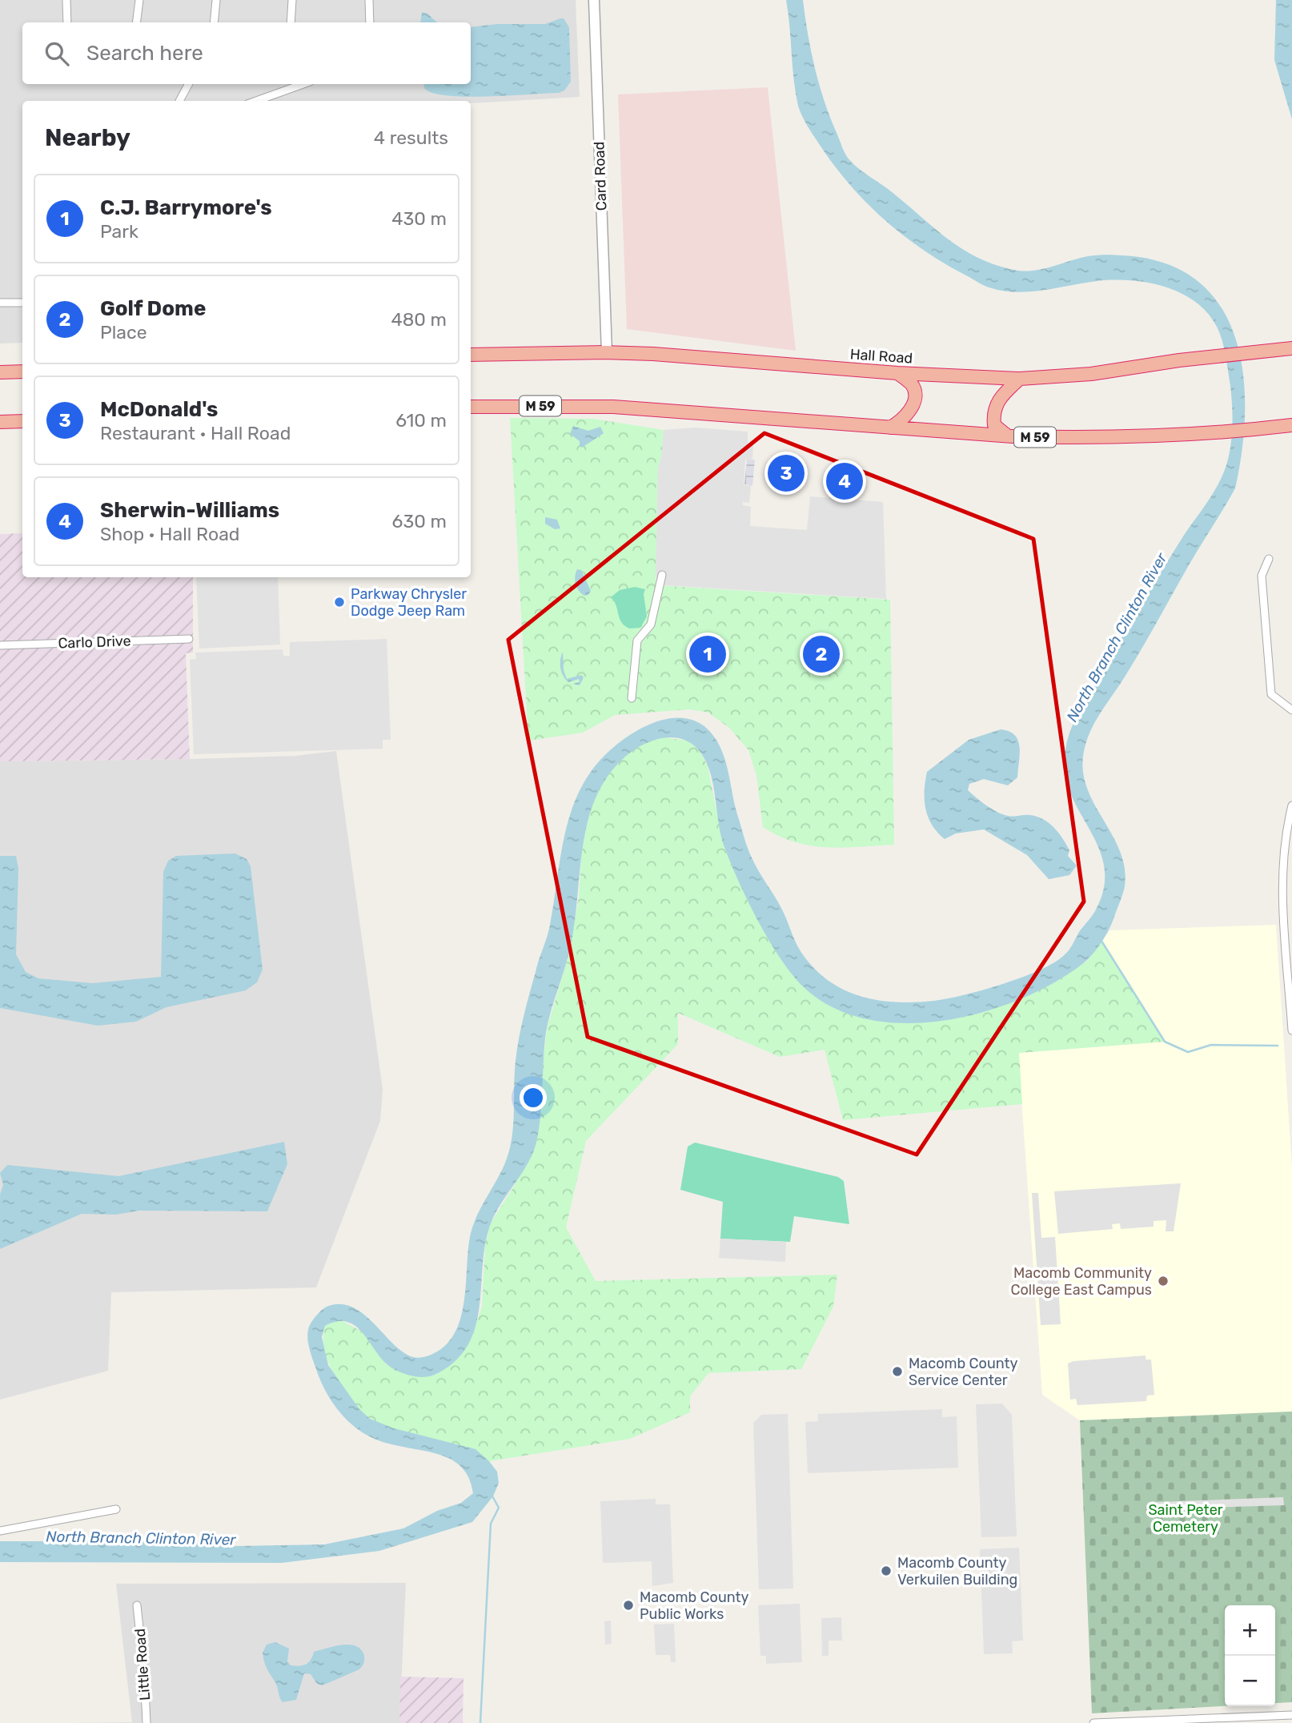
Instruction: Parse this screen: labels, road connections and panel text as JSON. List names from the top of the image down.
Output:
{
  "streets": {
    "highway": ["Hall Road", "M 59"],
    "street": ["Card Road", "Carlo Drive", "Little Road"]
  },
  "crossings": [
    ["Card Road", "Hall Road"]
  ],
  "water": ["North Branch Clinton River"],
  "parks": ["Saint Peter Cemetery"],
  "places": [
    "Parkway Chrysler Dodge Jeep Ram",
    "Macomb Community College East Campus",
    "Macomb County Service Center",
    "Macomb County Verkuilen Building",
    "Macomb County Public Works"
  ],
  "page": {
    "search": "Search here",
    "heading": ["Nearby", "4 results"],
    "list": [
      {
        "mark": "1",
        "name": "C.J. Barrymore's",
        "note": "Park",
        "value": "430 m"
      },
      {
        "mark": "2",
        "name": "Golf Dome",
        "note": "Place",
        "value": "480 m"
      },
      {
        "mark": "3",
        "name": "McDonald's",
        "note": "Restaurant · Hall Road",
        "value": "610 m"
      },
      {
        "mark": "4",
        "name": "Sherwin-Williams",
        "note": "Shop · Hall Road",
        "value": "630 m"
      }
    ],
    "pins": [
      "3",
      "4",
      "1",
      "2"
    ],
    "map_buttons": ["+", "−"]
  }
}
